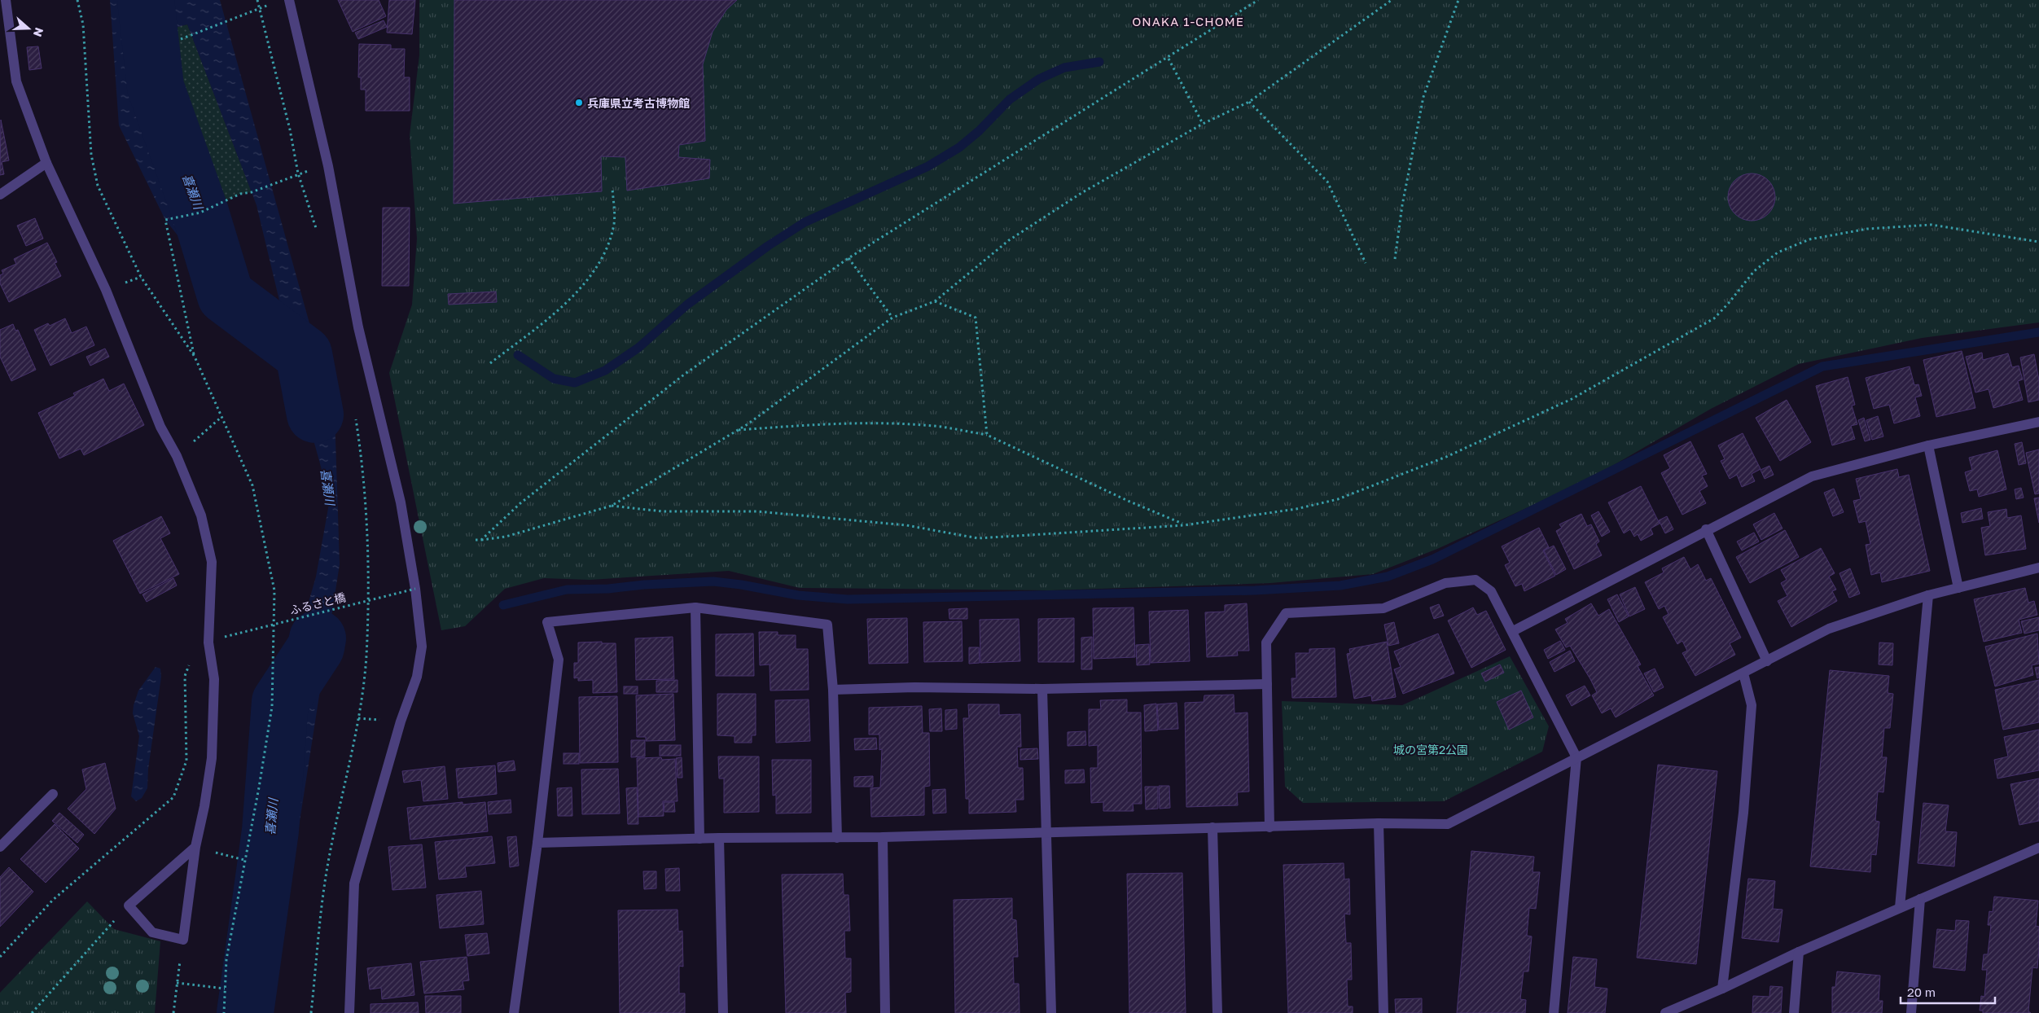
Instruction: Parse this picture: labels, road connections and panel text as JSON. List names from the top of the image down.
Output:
{
  "streets": {
    "path": ["ふるさと橋"]
  },
  "districts": ["ONAKA 1-CHOME"],
  "water": ["喜瀬川"],
  "parks": ["城の宮第2公園"],
  "places": ["兵庫県立考古博物館"],
  "scale_bar": "20 m",
  "north": "right"
}
